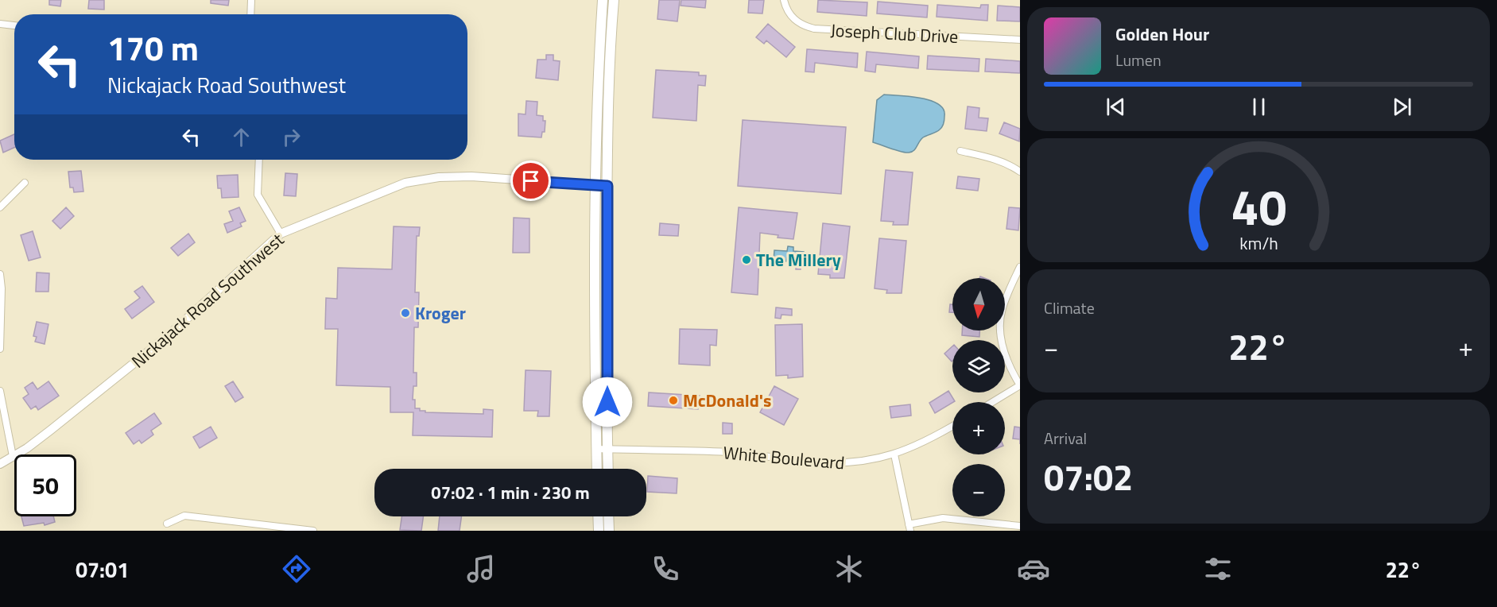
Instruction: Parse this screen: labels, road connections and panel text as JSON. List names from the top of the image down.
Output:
{
  "streets": {
    "street": ["Joseph Club Drive", "Nickajack Road Southwest", "White Boulevard"]
  },
  "places": ["The Millery", "Kroger", "McDonald's"],
  "north": "bottom",
  "page": {
    "turn": ["170 m", "Nickajack Road Southwest"],
    "song": ["Golden Hour", "Lumen"],
    "tile": [
      "Climate",
      ["Arrival", "07:02"]
    ],
    "map_buttons": ["+", "−"],
    "heat": ["−", "22°", "+"],
    "limit": "50",
    "trip": "07:02 · 1 min · 230 m",
    "tabs": ["07:01", "22°"],
    "gauge": ["40", "km/h"]
  }
}
